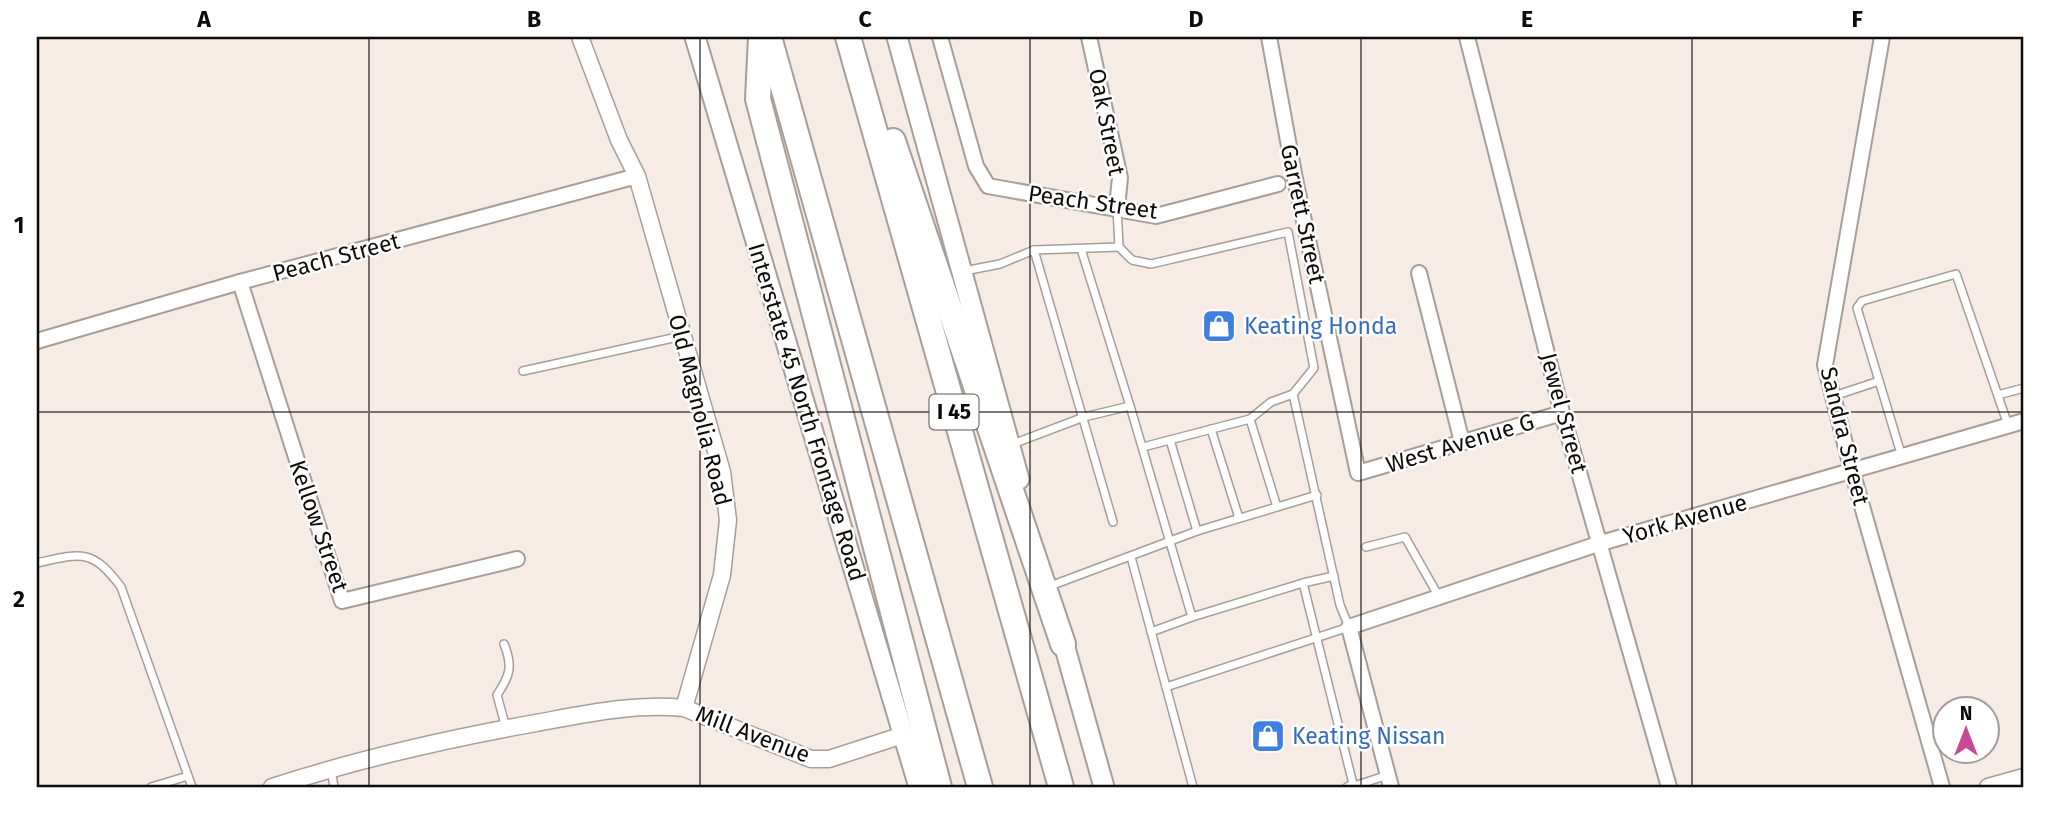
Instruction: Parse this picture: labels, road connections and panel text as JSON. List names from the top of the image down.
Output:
{
  "streets": {
    "highway": ["I 45"],
    "main road": ["Interstate 45 North Frontage Road"],
    "street": [
      "Oak Street",
      "Peach Street",
      "Garrett Street",
      "Old Magnolia Road",
      "Jewel Street",
      "Sandra Street",
      "West Avenue G",
      "York Avenue",
      "Kellow Street",
      "Mill Avenue"
    ]
  },
  "crossings": [
    ["Oak Street", "Peach Street"],
    ["Peach Street", "Old Magnolia Road"],
    ["Peach Street", "Kellow Street"],
    ["Garrett Street", "West Avenue G"],
    ["Old Magnolia Road", "Mill Avenue"],
    ["Interstate 45 North Frontage Road", "Mill Avenue"],
    ["Jewel Street", "West Avenue G"],
    ["Jewel Street", "York Avenue"],
    ["Sandra Street", "York Avenue"]
  ],
  "places": {
    "shop": ["Keating Honda", "Keating Nissan"]
  },
  "north": "top",
  "grid": {
    "columns": [
      "A",
      "B",
      "C",
      "D",
      "E",
      "F"
    ],
    "rows": ["1", "2"]
  }
}
